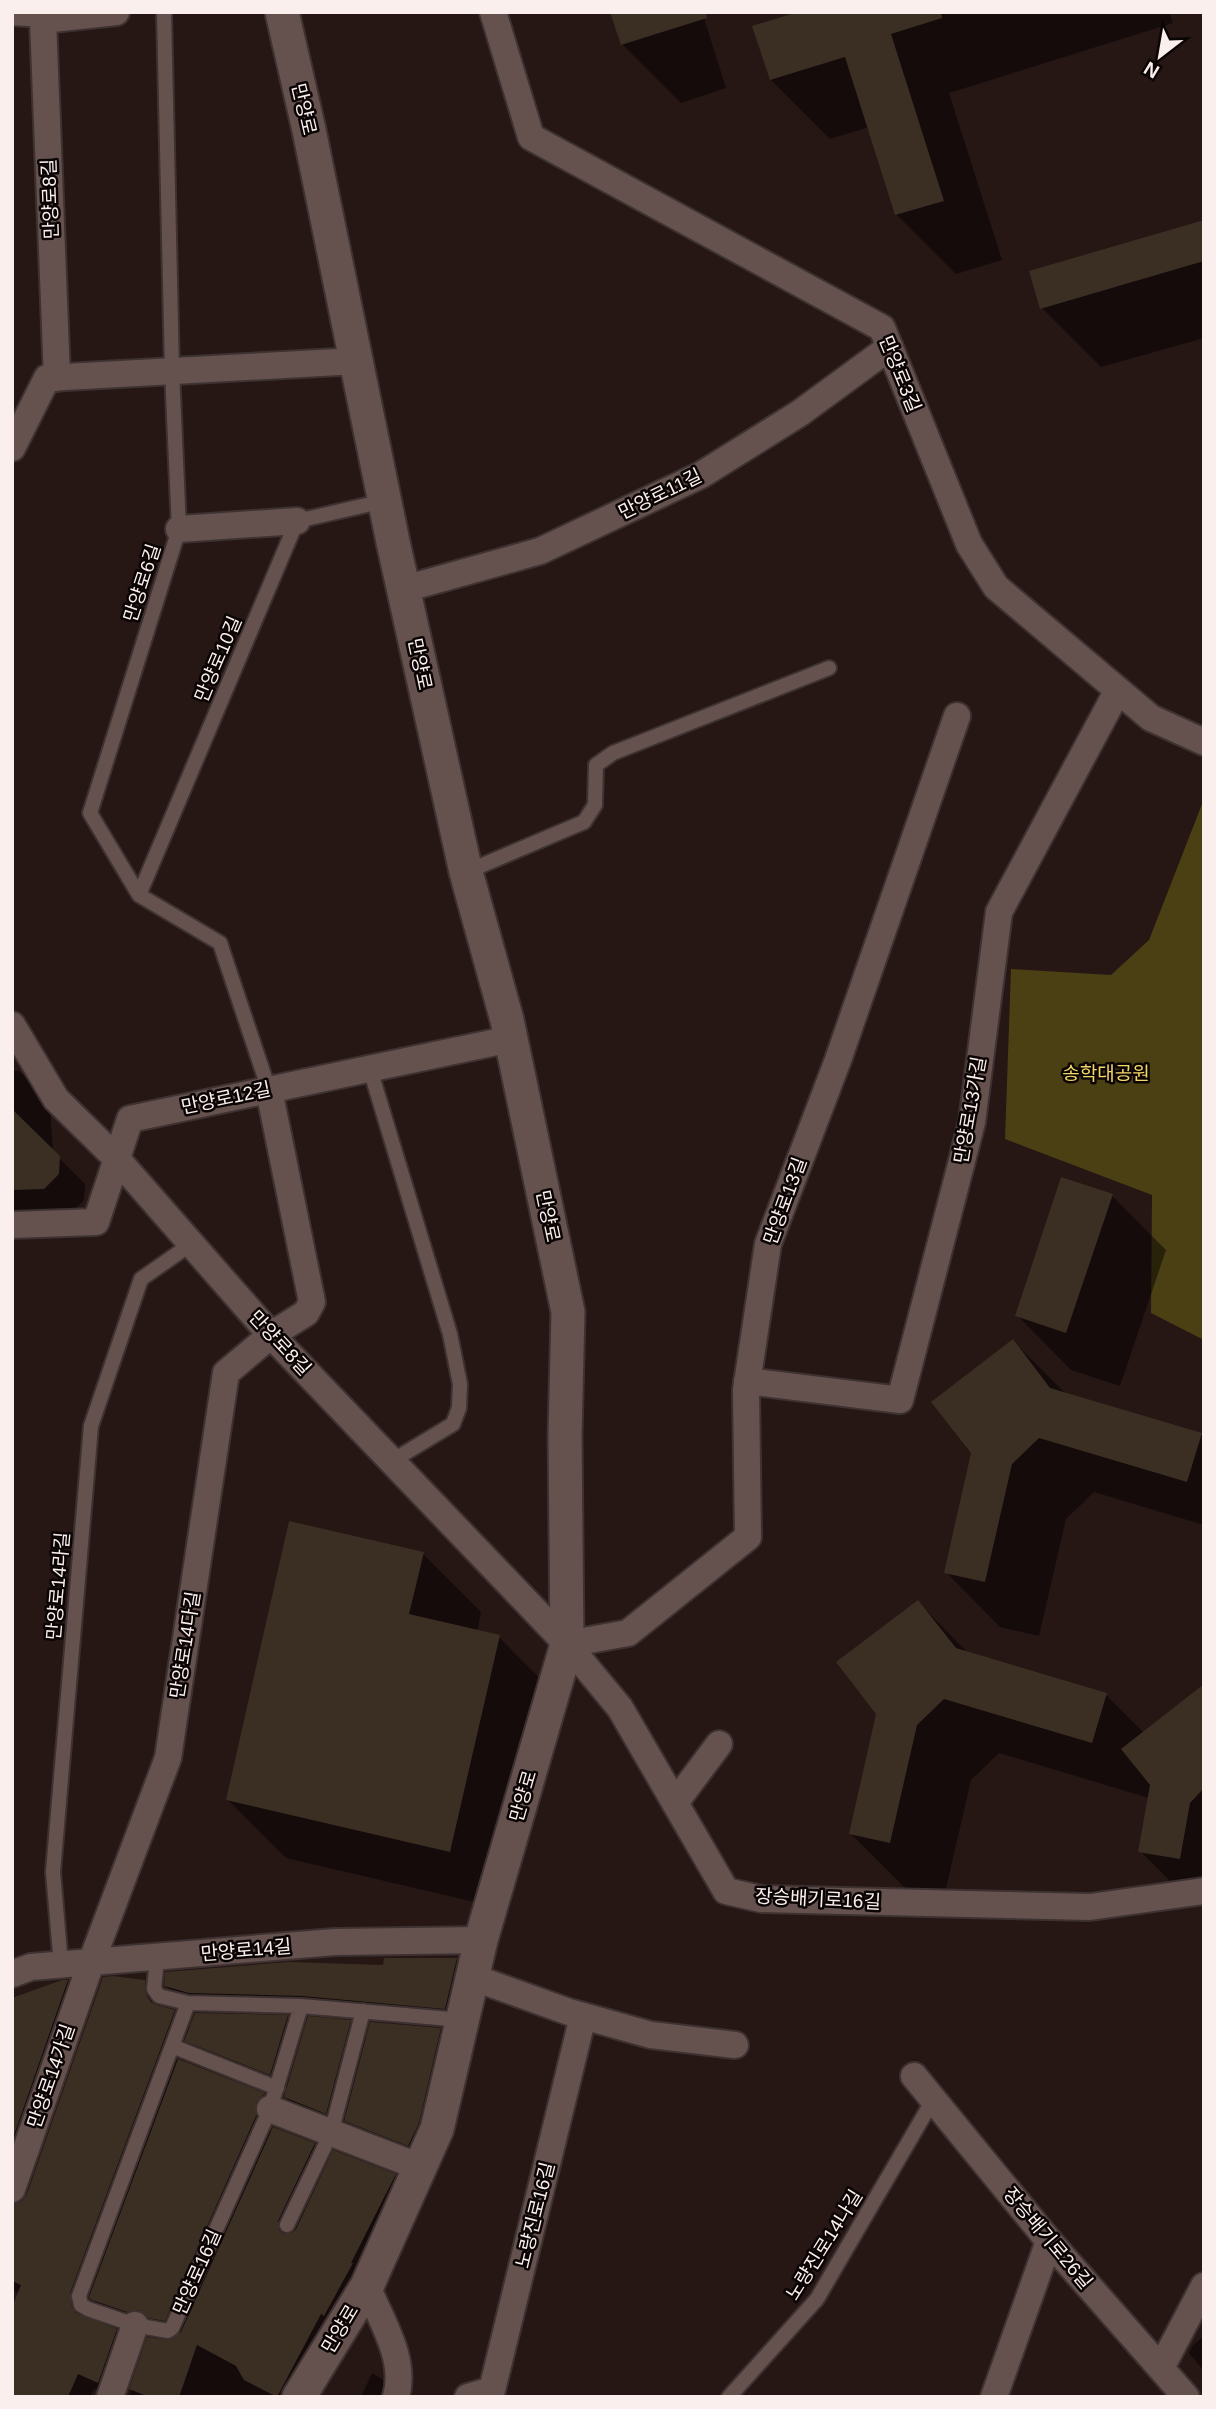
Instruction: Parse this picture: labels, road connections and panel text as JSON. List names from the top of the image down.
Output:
{
  "streets": {
    "street": [
      "만양로",
      "만양로8길",
      "만양로3길",
      "만양로11길",
      "만양로12길",
      "만양로13가길",
      "만양로13길",
      "만양로14다길",
      "장승배기로16길",
      "만양로14길",
      "만양로14가길",
      "노량진로16길",
      "장승배기로26길"
    ],
    "lane": [
      "만양로6길",
      "만양로10길",
      "만양로14라길",
      "노량진로14나길",
      "만양로16길"
    ]
  },
  "crossings": [
    ["만양로", "만양로8길"],
    ["만양로", "만양로11길"],
    ["만양로", "만양로12길"],
    ["만양로", "만양로13길"],
    ["만양로", "장승배기로16길"],
    ["만양로", "만양로14길"],
    ["만양로8길", "만양로12길"],
    ["만양로8길", "만양로13길"],
    ["만양로8길", "만양로14라길"],
    ["만양로8길", "만양로14다길"],
    ["만양로8길", "장승배기로16길"],
    ["만양로3길", "만양로11길"],
    ["만양로3길", "만양로13가길"],
    ["만양로6길", "만양로10길"],
    ["만양로6길", "만양로12길"],
    ["만양로6길", "만양로14다길"],
    ["만양로12길", "만양로14다길"],
    ["만양로13가길", "만양로13길"],
    ["만양로13길", "장승배기로16길"],
    ["만양로14라길", "만양로14길"],
    ["만양로14다길", "만양로14길"],
    ["만양로14다길", "만양로14가길"],
    ["만양로14길", "만양로14가길"],
    ["장승배기로26길", "노량진로14나길"]
  ],
  "parks": ["송학대공원"],
  "north": "bottom left"
}
